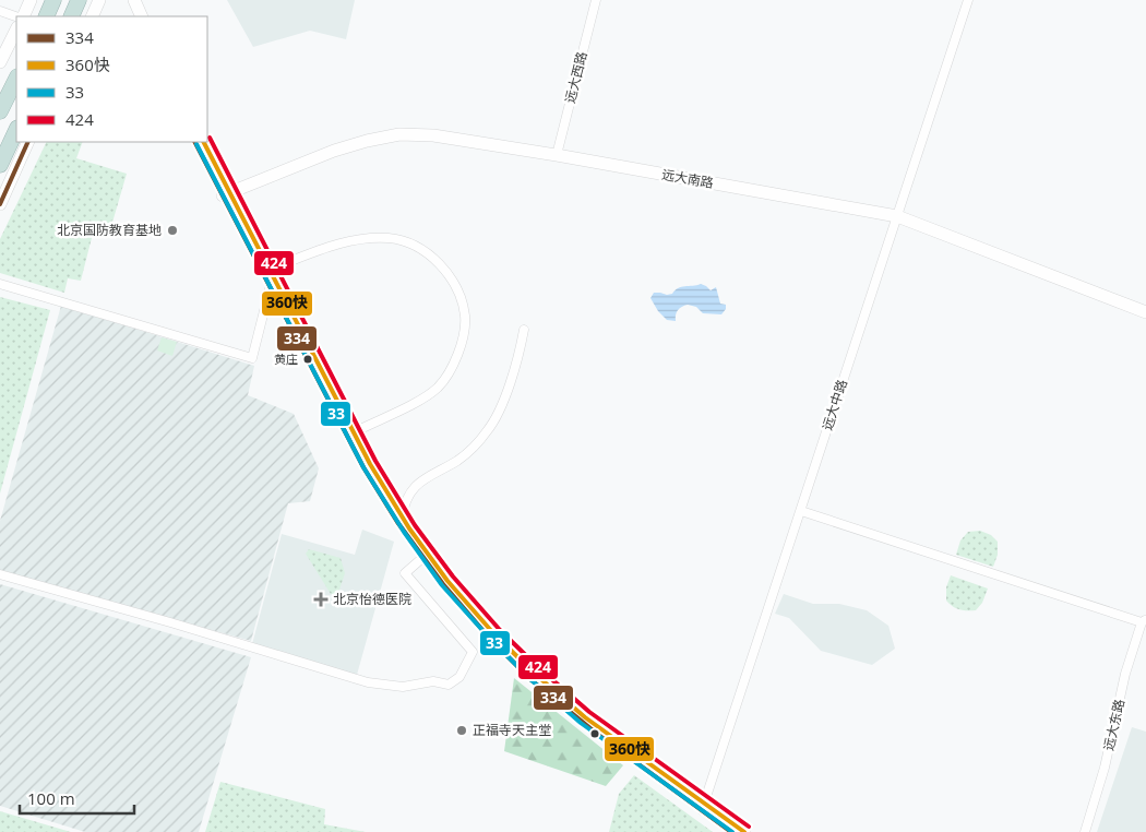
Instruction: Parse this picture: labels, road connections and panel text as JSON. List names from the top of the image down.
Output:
{
  "streets": {
    "street": [
      "远大西路",
      "远大南路",
      "远大中路",
      "远大东路"
    ]
  },
  "crossings": [
    ["远大西路", "远大南路"],
    ["远大南路", "远大中路"]
  ],
  "places": {
    "other": ["北京国防教育基地", "黄庄", "正福寺天主堂"],
    "health": ["北京怡德医院"]
  },
  "lines": [
    "transit line 424",
    "transit line 334",
    "transit line 360快",
    "transit line 33"
  ],
  "legend": [
    "334",
    "360快",
    "33",
    "424"
  ],
  "scale_bar": "100 m"
}
